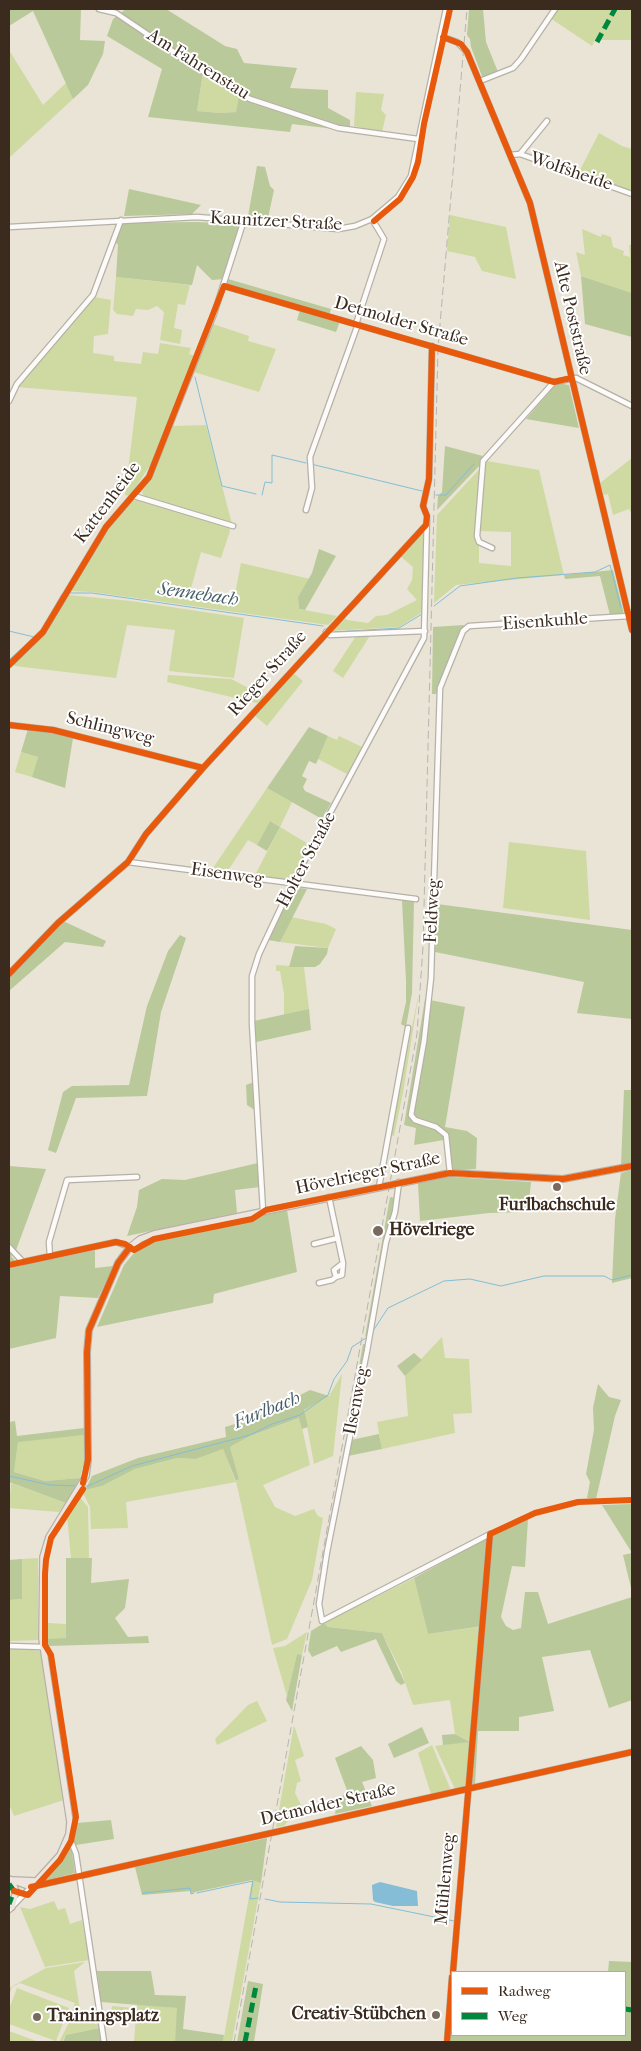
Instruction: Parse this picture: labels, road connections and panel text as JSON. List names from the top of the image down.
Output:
{
  "streets": {
    "main road": ["Hövelrieger Straße"],
    "street": [
      "Am Fahrenstau",
      "Wolfsheide",
      "Kaunitzer Straße",
      "Alte Poststraße",
      "Detmolder Straße",
      "Kattenheide",
      "Eisenkuhle",
      "Rieger Straße",
      "Schlingweg",
      "Holter Straße",
      "Eisenweg",
      "Feldweg",
      "Ilsenweg",
      "Mühlenweg"
    ]
  },
  "crossings": [
    ["Am Fahrenstau", "Kaunitzer Straße"],
    ["Wolfsheide", "Alte Poststraße"],
    ["Kaunitzer Straße", "Alte Poststraße"],
    ["Kaunitzer Straße", "Detmolder Straße"],
    ["Kaunitzer Straße", "Kattenheide"],
    ["Alte Poststraße", "Eisenkuhle"],
    ["Detmolder Straße", "Kattenheide"],
    ["Detmolder Straße", "Mühlenweg"],
    ["Eisenkuhle", "Feldweg"],
    ["Rieger Straße", "Schlingweg"],
    ["Rieger Straße", "Holter Straße"],
    ["Rieger Straße", "Eisenweg"],
    ["Holter Straße", "Eisenweg"],
    ["Holter Straße", "Hövelrieger Straße"],
    ["Feldweg", "Hövelrieger Straße"],
    ["Hövelrieger Straße", "Ilsenweg"],
    ["Ilsenweg", "Mühlenweg"]
  ],
  "water": ["Sennebach", "Furlbach"],
  "places": [
    "Furlbachschule",
    "Hövelriege",
    "Creativ-Stübchen",
    "Trainingsplatz"
  ],
  "legend": ["Radweg", "Weg"]
}
